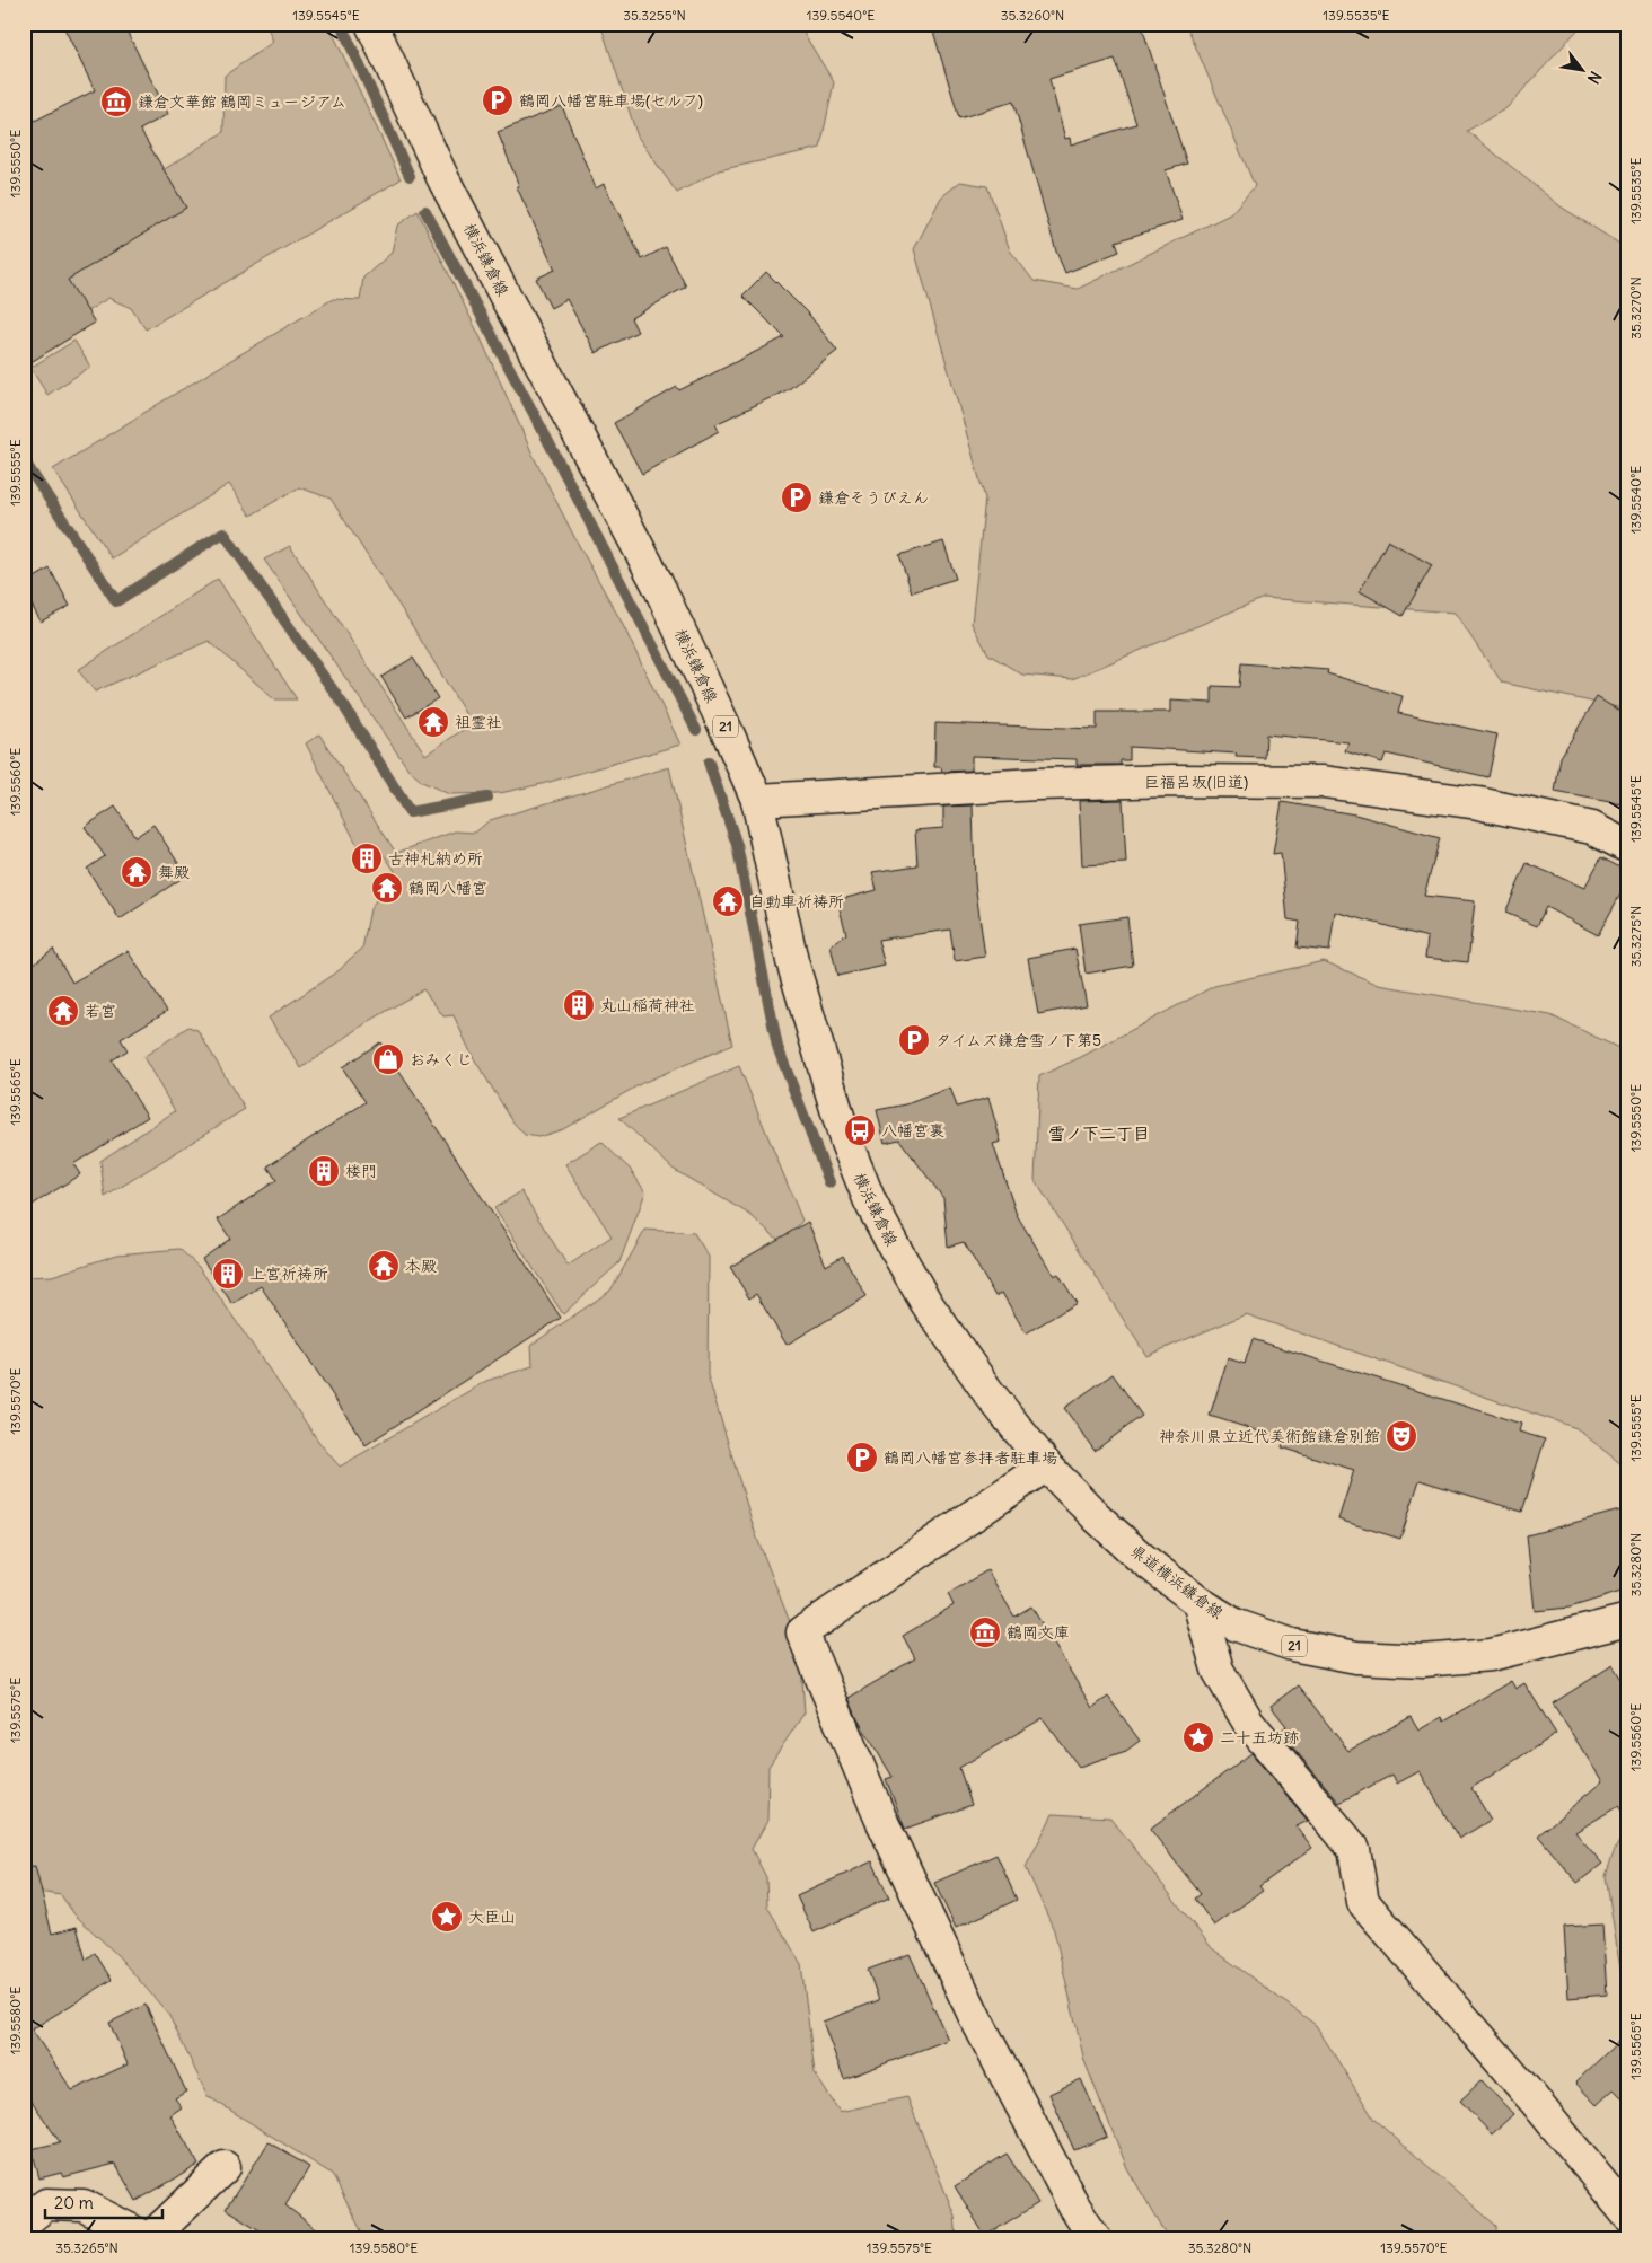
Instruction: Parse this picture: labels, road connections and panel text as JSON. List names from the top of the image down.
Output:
{
  "streets": {
    "street": [
      "横浜鎌倉線",
      "21",
      "巨福呂坂(旧道)",
      "県道横浜鎌倉線"
    ]
  },
  "crossings": [
    ["横浜鎌倉線", "巨福呂坂(旧道)"],
    ["横浜鎌倉線", "県道横浜鎌倉線"]
  ],
  "districts": ["雪ノ下二丁目"],
  "places": {
    "parking": [
      "鶴岡八幡宮駐車場(セルフ)",
      "鎌倉そうびえん",
      "タイムズ鎌倉雪ノ下第5",
      "鶴岡八幡宮参拝者駐車場"
    ],
    "museum": ["鎌倉文華館 鶴岡ミュージアム", "鶴岡文庫"],
    "temple": [
      "祖霊社",
      "舞殿",
      "鶴岡八幡宮",
      "自動車祈祷所",
      "若宮",
      "本殿"
    ],
    "building": [
      "古神札納め所",
      "丸山稲荷神社",
      "楼門",
      "上宮祈祷所"
    ],
    "shop": ["おみくじ"],
    "bus stop": ["八幡宮裏"],
    "theatre": ["神奈川県立近代美術館鎌倉別館"],
    "place": ["二十五坊跡", "大臣山"]
  },
  "scale_bar": "20 m",
  "north": "bottom right",
  "coordinates": [
    "139.5545°E",
    "35.3255°N",
    "139.5540°E",
    "35.3260°N",
    "139.5535°E",
    "139.5550°E",
    "35.3270°N",
    "139.5555°E",
    "139.5560°E",
    "35.3275°N",
    "139.5565°E",
    "139.5570°E",
    "35.3280°N",
    "139.5575°E",
    "139.5580°E",
    "35.3265°N"
  ]
}
